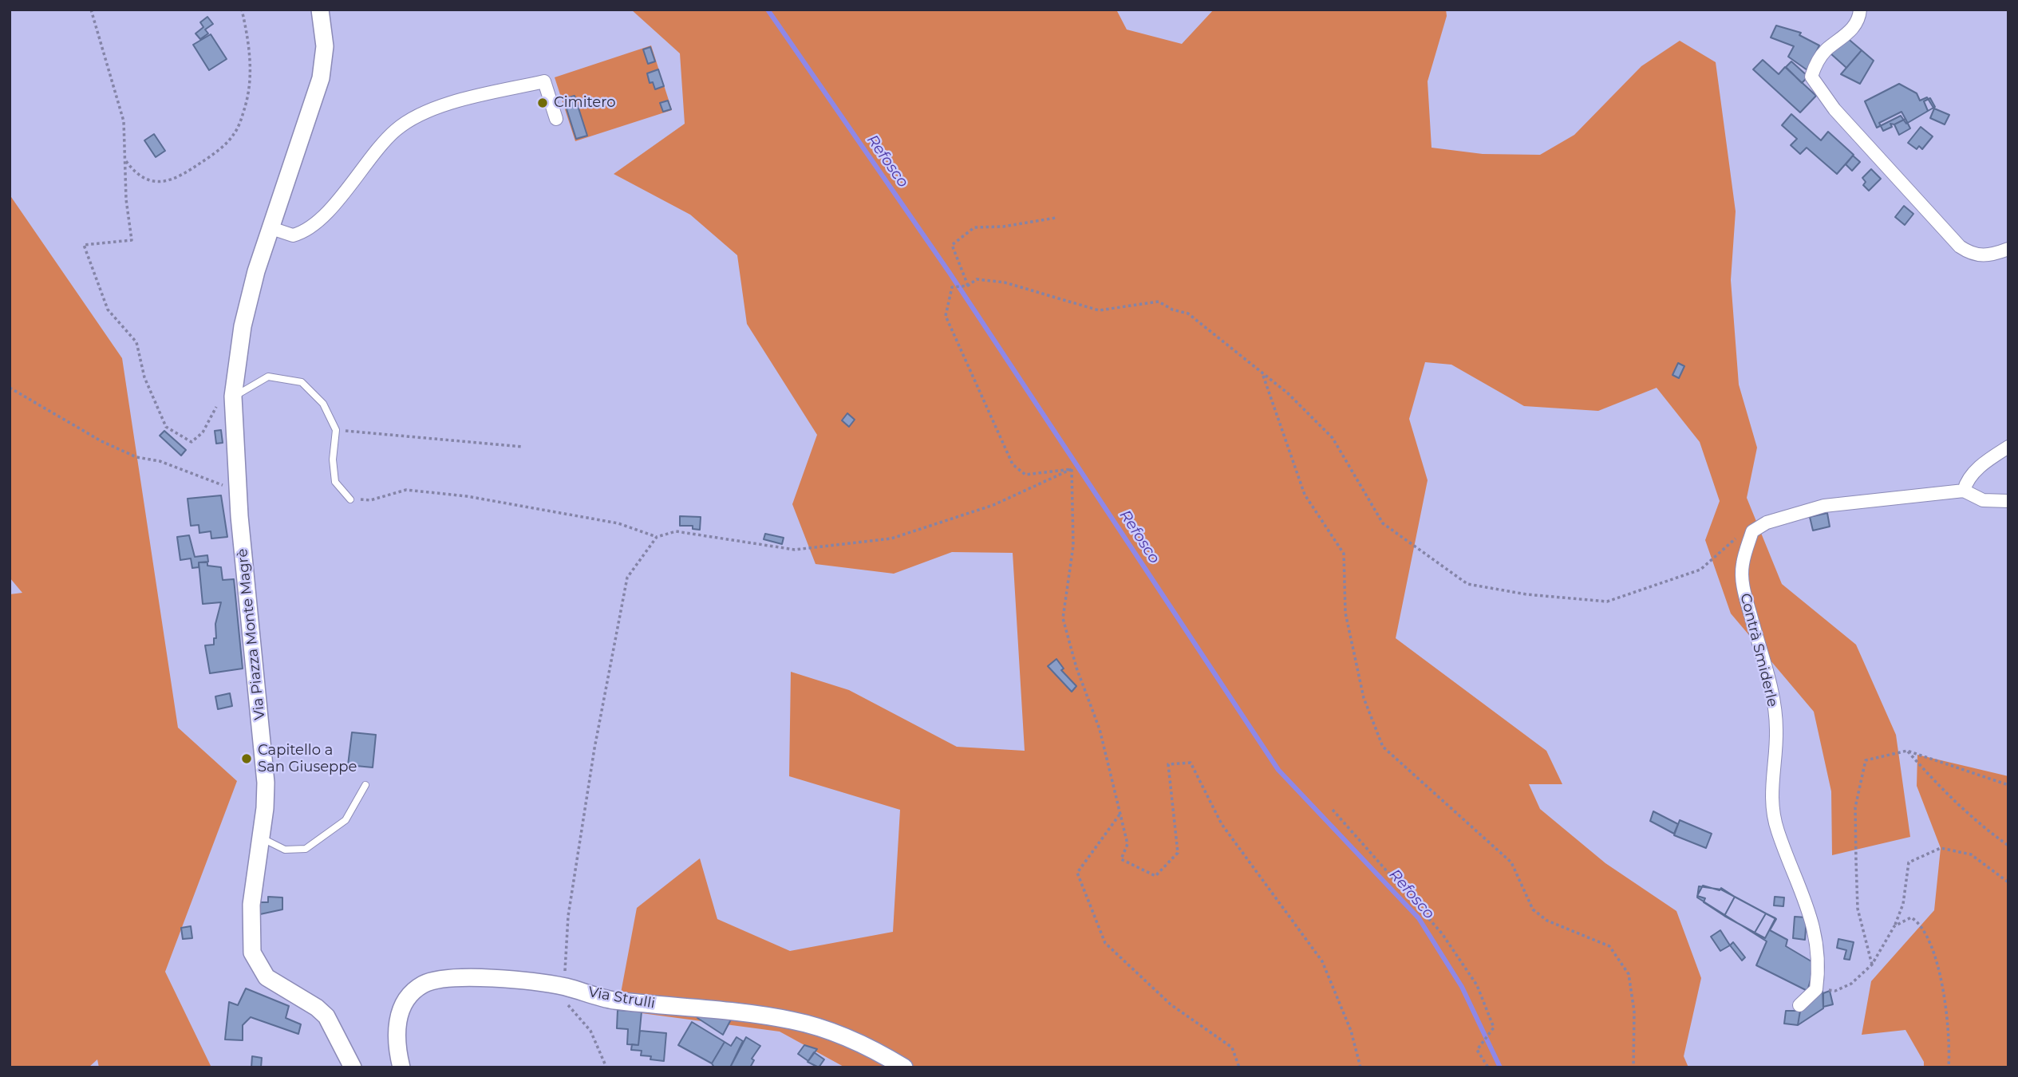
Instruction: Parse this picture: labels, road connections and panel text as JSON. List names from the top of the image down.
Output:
{
  "streets": {
    "street": ["Via Piazza Monte Magrè", "Contrà Smiderle", "Via Strulli"]
  },
  "water": ["Refosco"],
  "places": ["Cimitero", "Capitello a San Giuseppe"]
}
